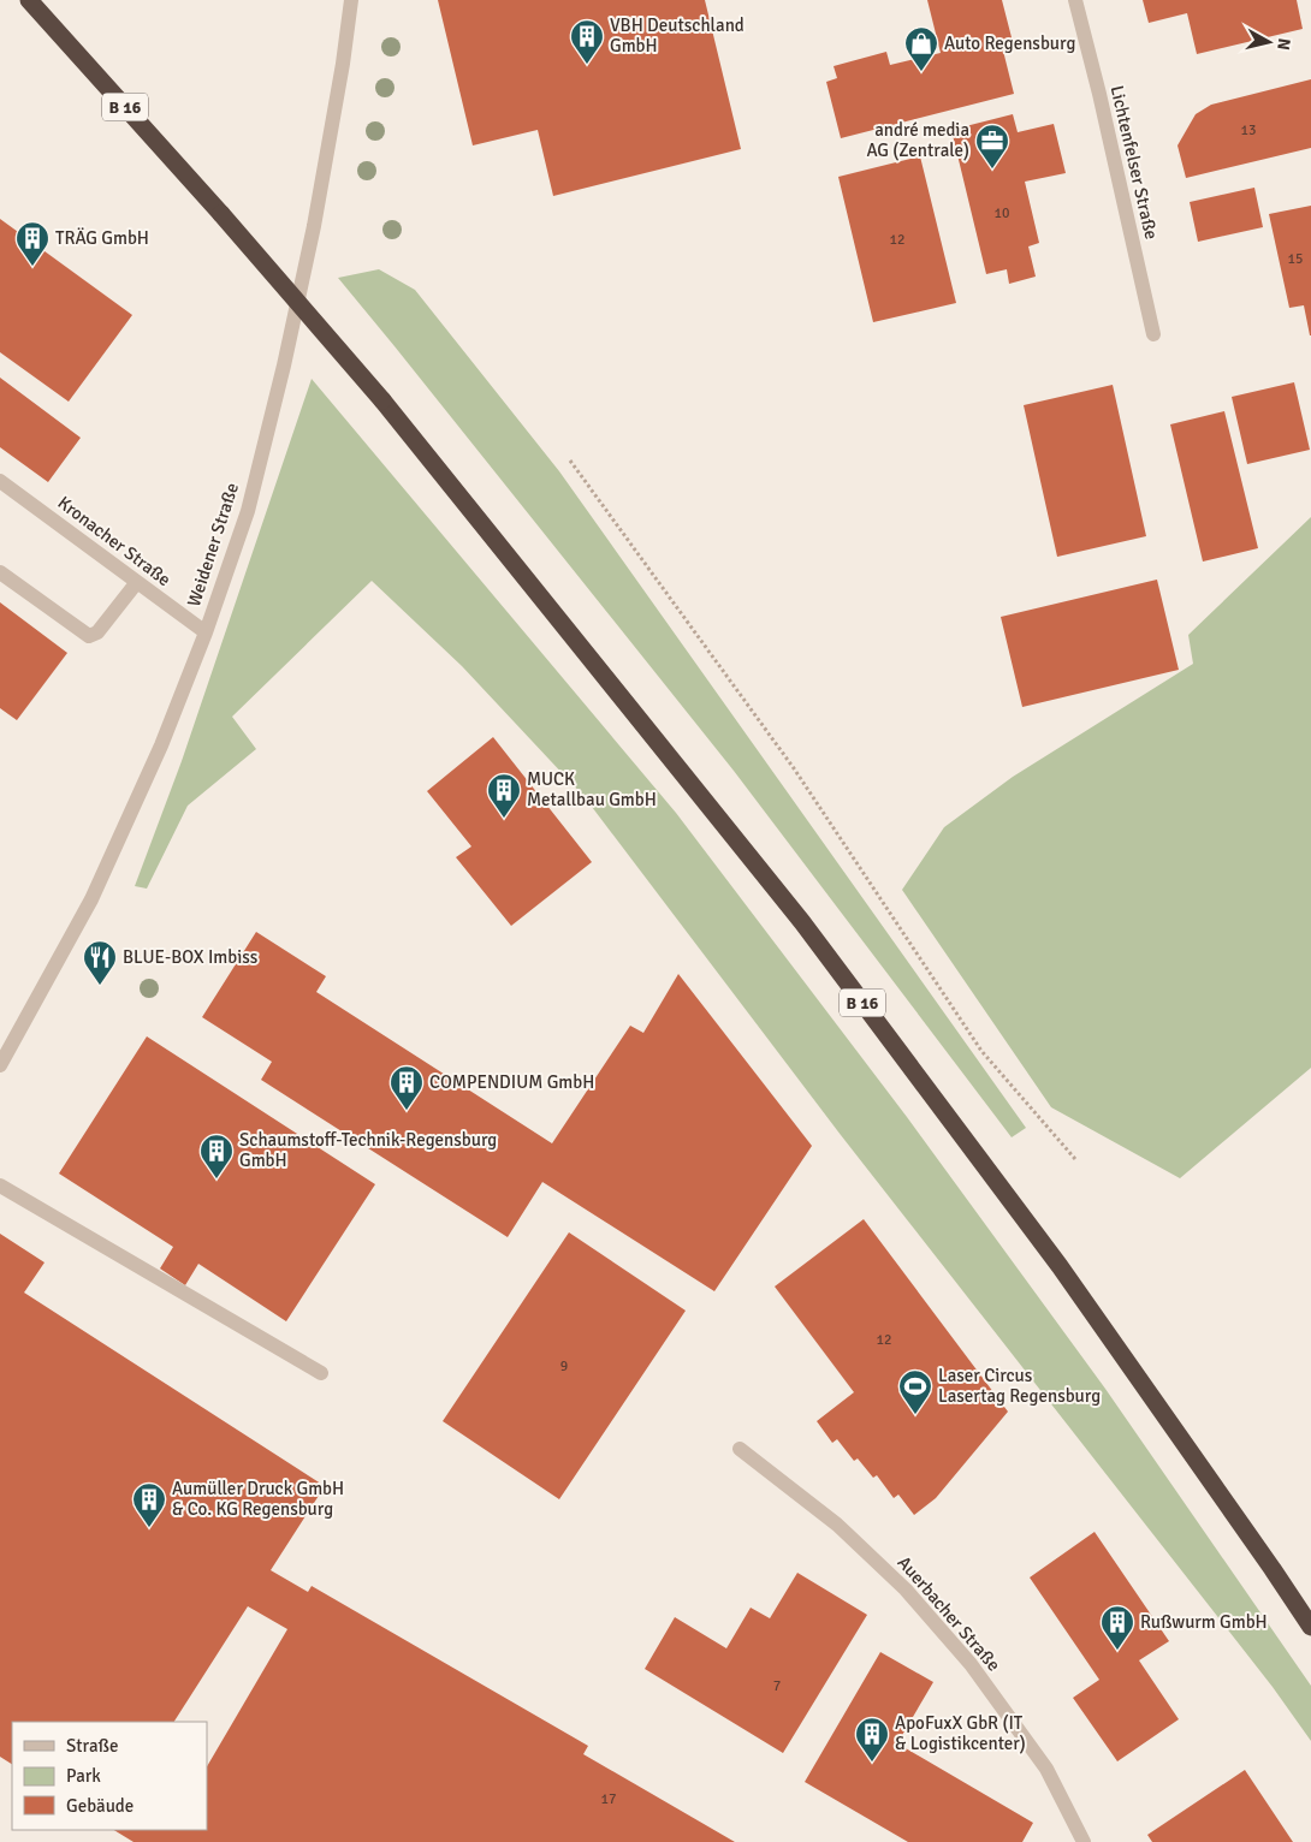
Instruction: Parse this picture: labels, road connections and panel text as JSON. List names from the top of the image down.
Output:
{
  "streets": {
    "highway": ["B 16"],
    "street": [
      "Lichtenfelser Straße",
      "Kronacher Straße",
      "Weidener Straße",
      "Auerbacher Straße"
    ]
  },
  "crossings": [
    ["Kronacher Straße", "Weidener Straße"]
  ],
  "places": {
    "building": [
      "VBH Deutschland GmbH",
      "TRÄG GmbH",
      "MUCK Metallbau GmbH",
      "COMPENDIUM GmbH",
      "Schaumstoff-Technik-Regensburg GmbH",
      "Aumüller Druck GmbH & Co. KG Regensburg",
      "Rußwurm GmbH",
      "ApoFuxX GbR (IT & Logistikcenter)"
    ],
    "shop": ["Auto Regensburg"],
    "office": ["andré media AG (Zentrale)"],
    "restaurant": ["BLUE-BOX Imbiss"],
    "sports": ["Laser Circus Lasertag Regensburg"]
  },
  "house_numbers": [
    "13",
    "10",
    "12",
    "15",
    "12",
    "9",
    "7",
    "17"
  ],
  "legend": ["Straße", "Park", "Gebäude"],
  "north": "right"
}
